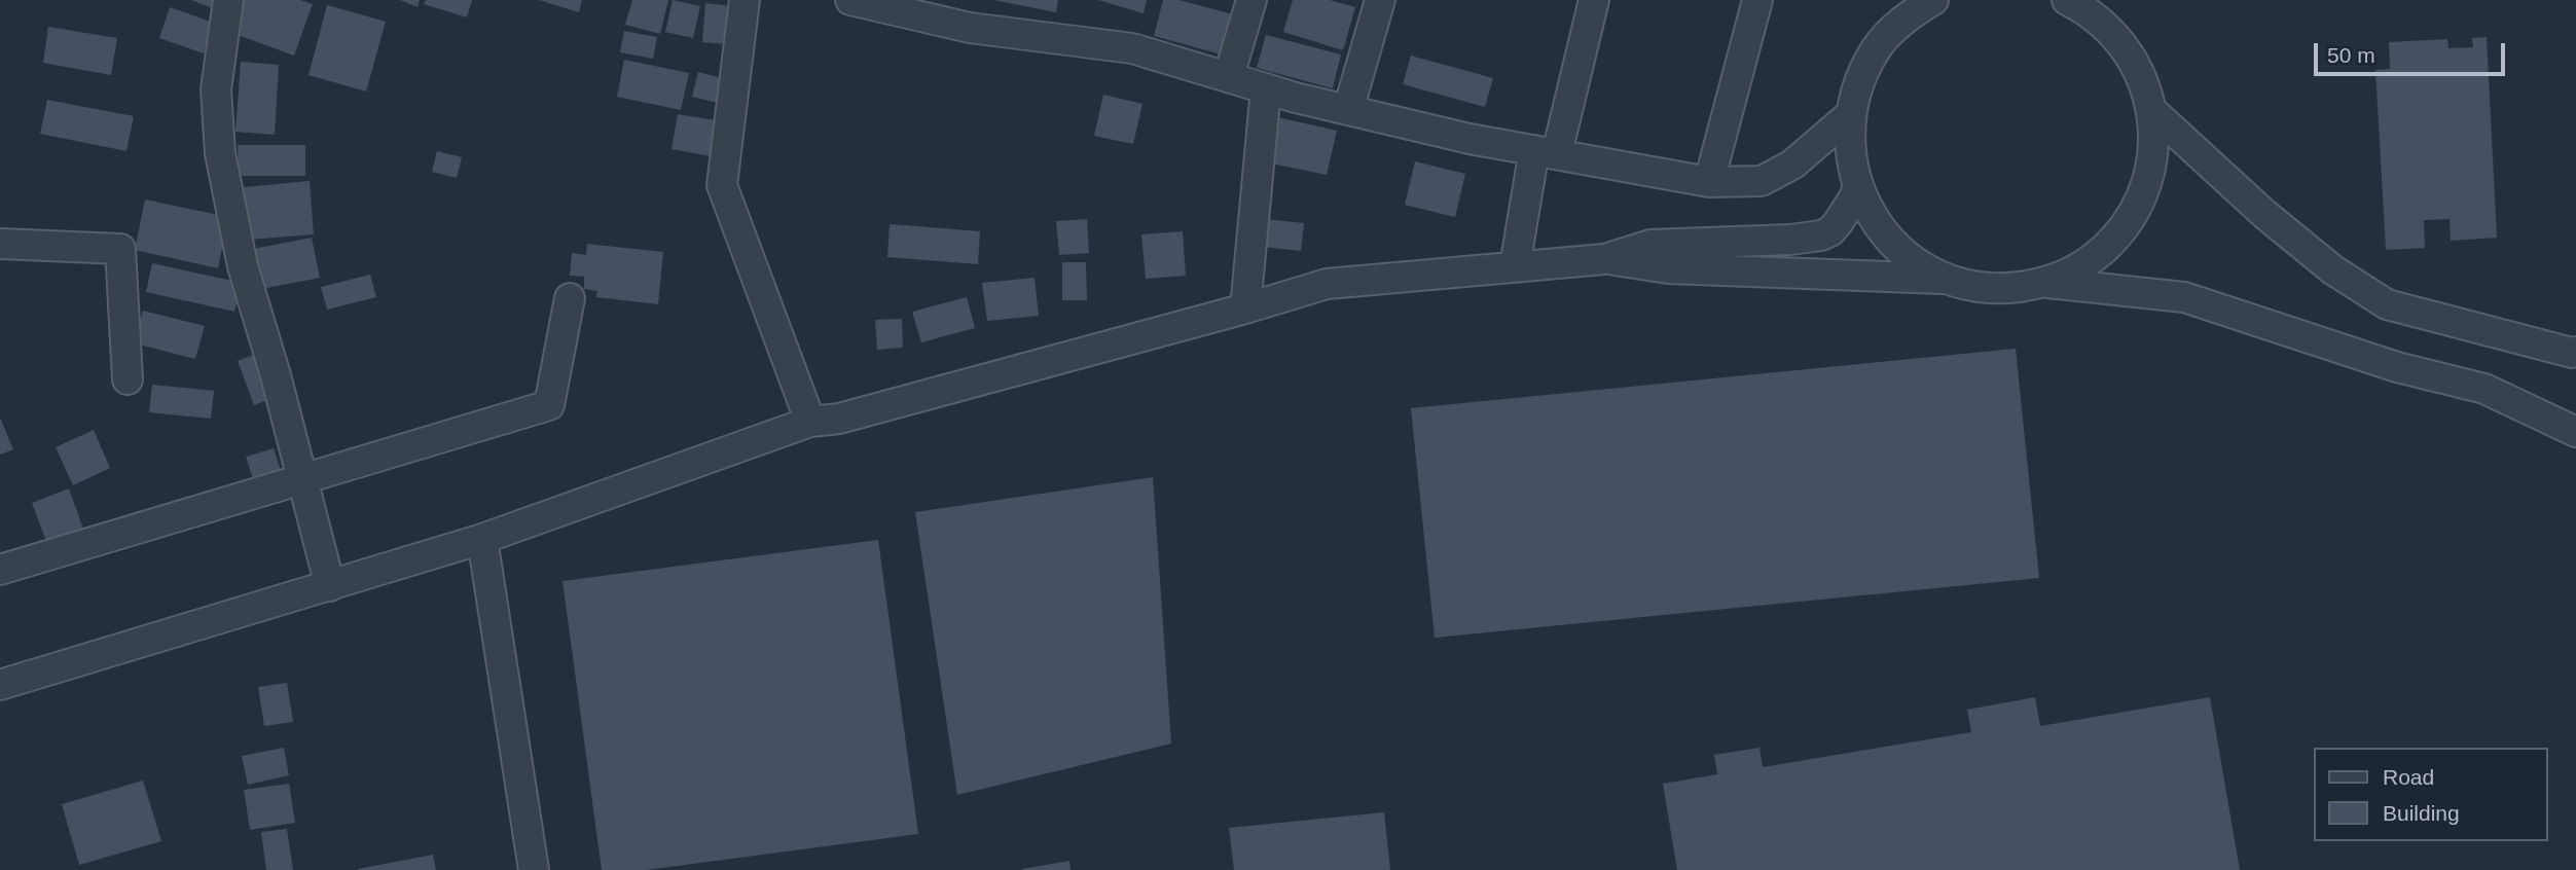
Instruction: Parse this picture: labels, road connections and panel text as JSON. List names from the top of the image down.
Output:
{
  "legend": ["Road", "Building"],
  "scale_bar": "50 m"
}
